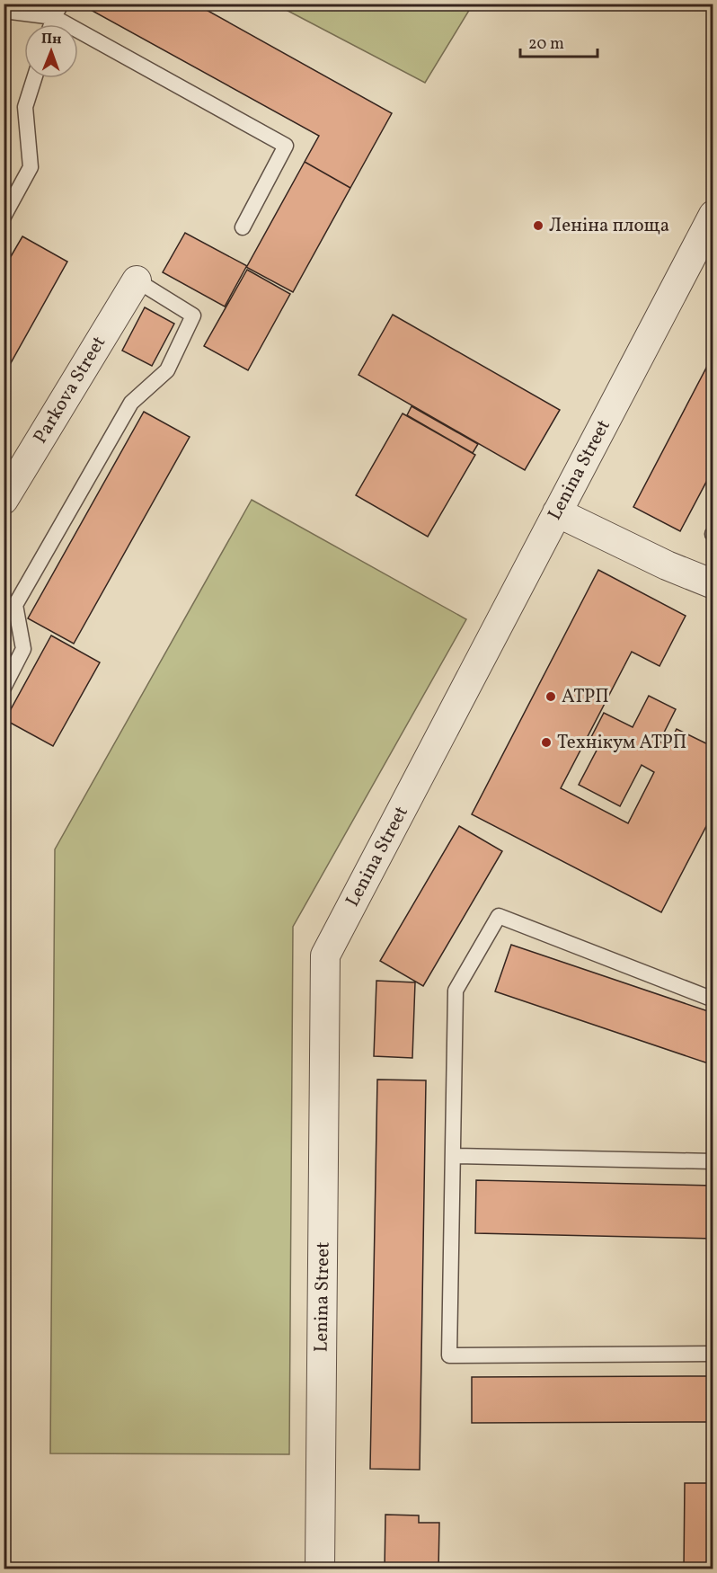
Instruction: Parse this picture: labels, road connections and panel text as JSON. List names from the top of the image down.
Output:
{
  "streets": {
    "street": ["Parkova Street", "Lenina Street"]
  },
  "places": ["Леніна площа", "АТРП", "Технікум АТРП"],
  "scale_bar": "20 m",
  "north": "top"
}
